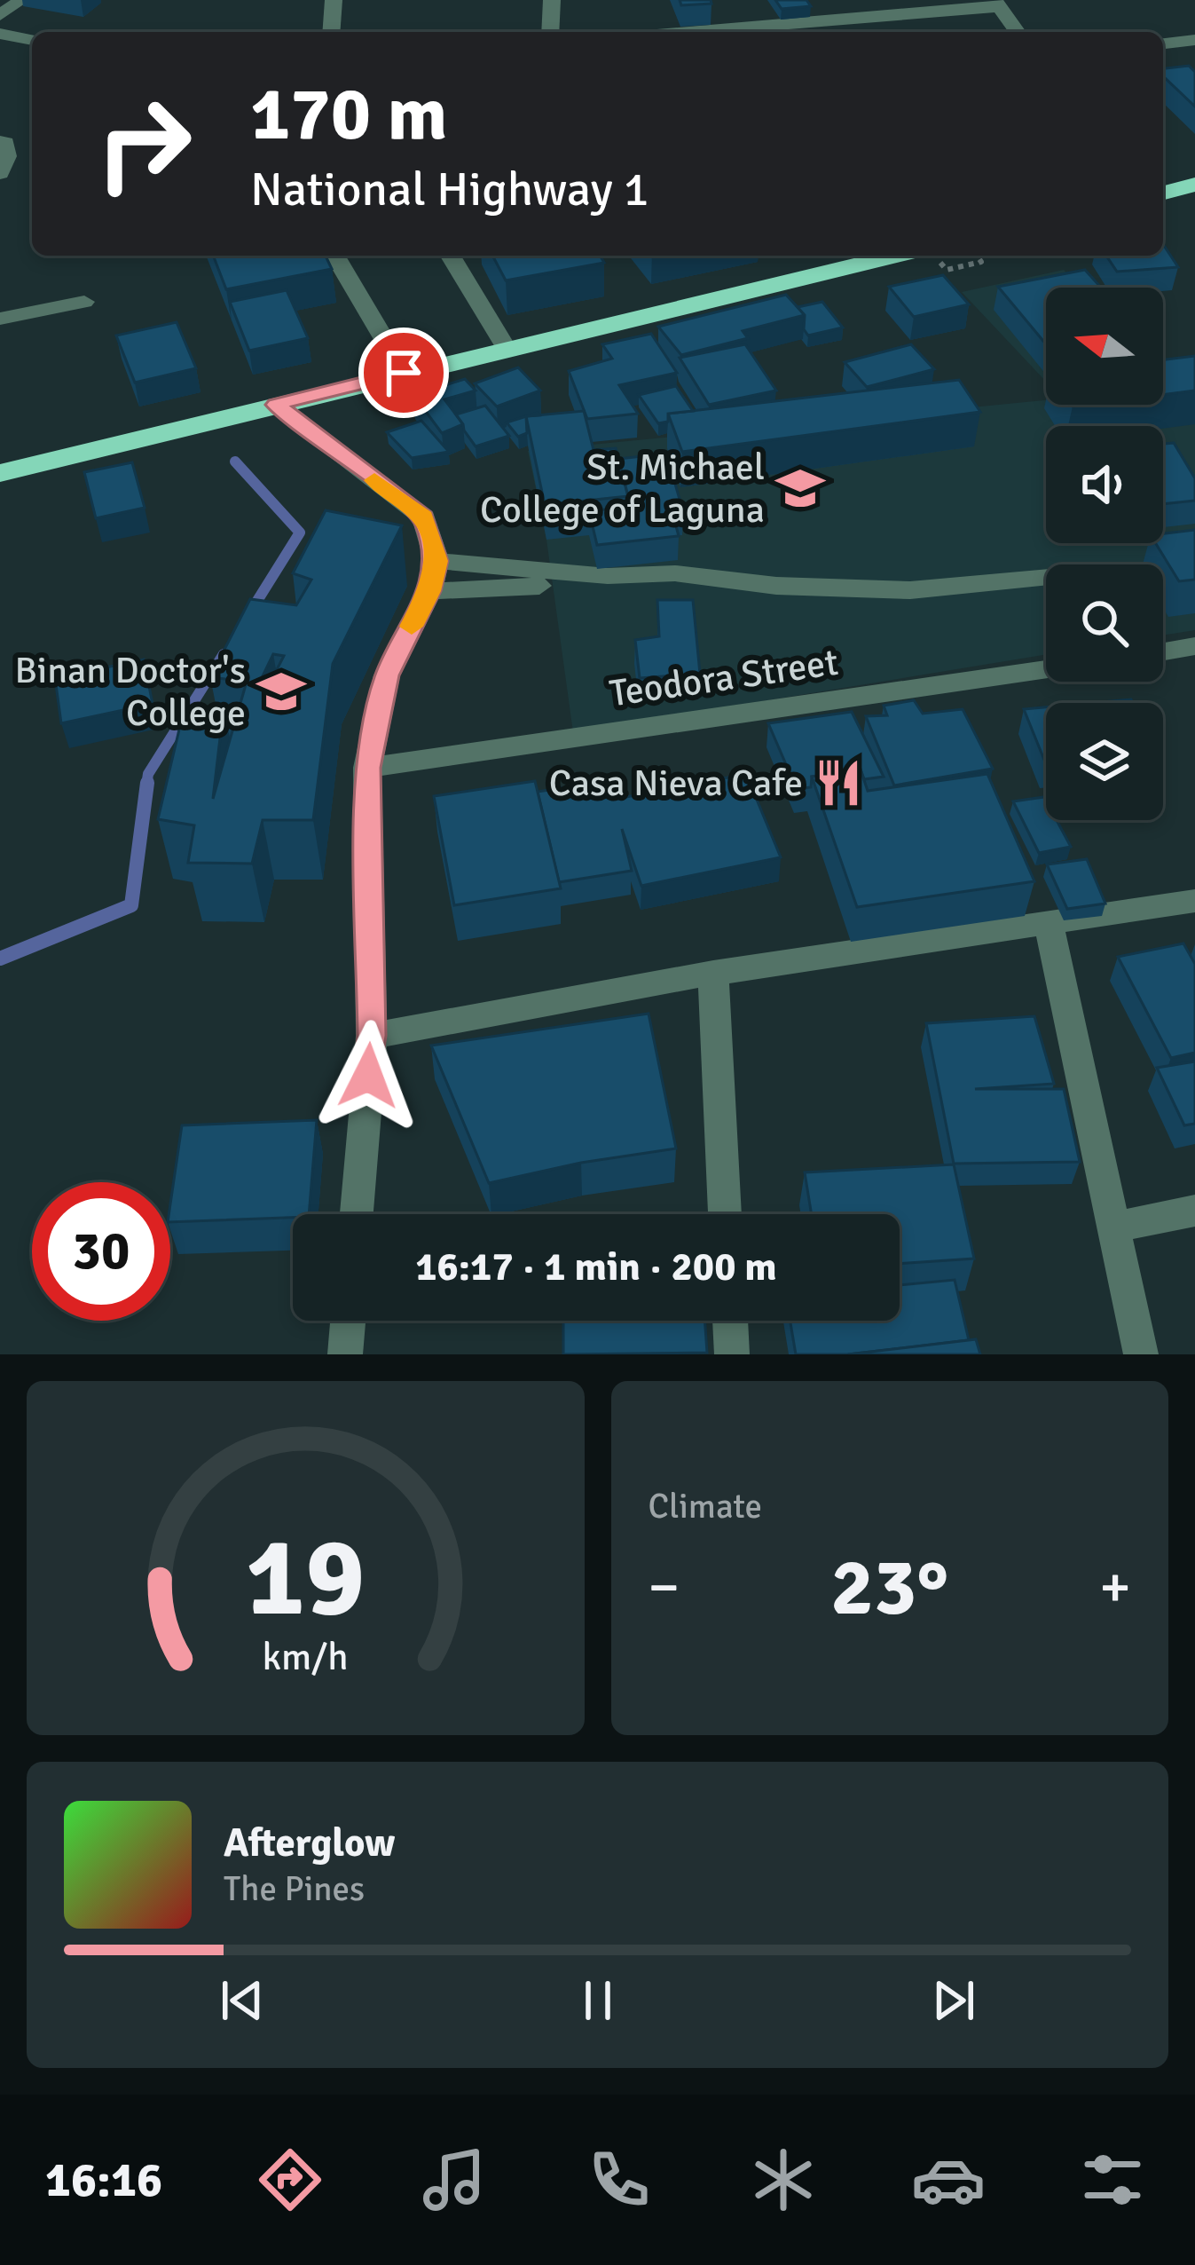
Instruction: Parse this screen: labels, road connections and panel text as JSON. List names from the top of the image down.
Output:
{
  "streets": {
    "street": ["Teodora Street"]
  },
  "places": {
    "school or university": ["St. Michael College of Laguna", "Binan Doctor's College"],
    "restaurant": ["Casa Nieva Cafe"]
  },
  "north": "left",
  "page": {
    "turn": ["170 m", "National Highway 1"],
    "limit": "30",
    "trip": "16:17 · 1 min · 200 m",
    "tile": "Climate",
    "heat": ["−", "23°", "+"],
    "song": ["Afterglow", "The Pines"],
    "tabs": "16:16",
    "gauge": ["19", "km/h"]
  }
}
